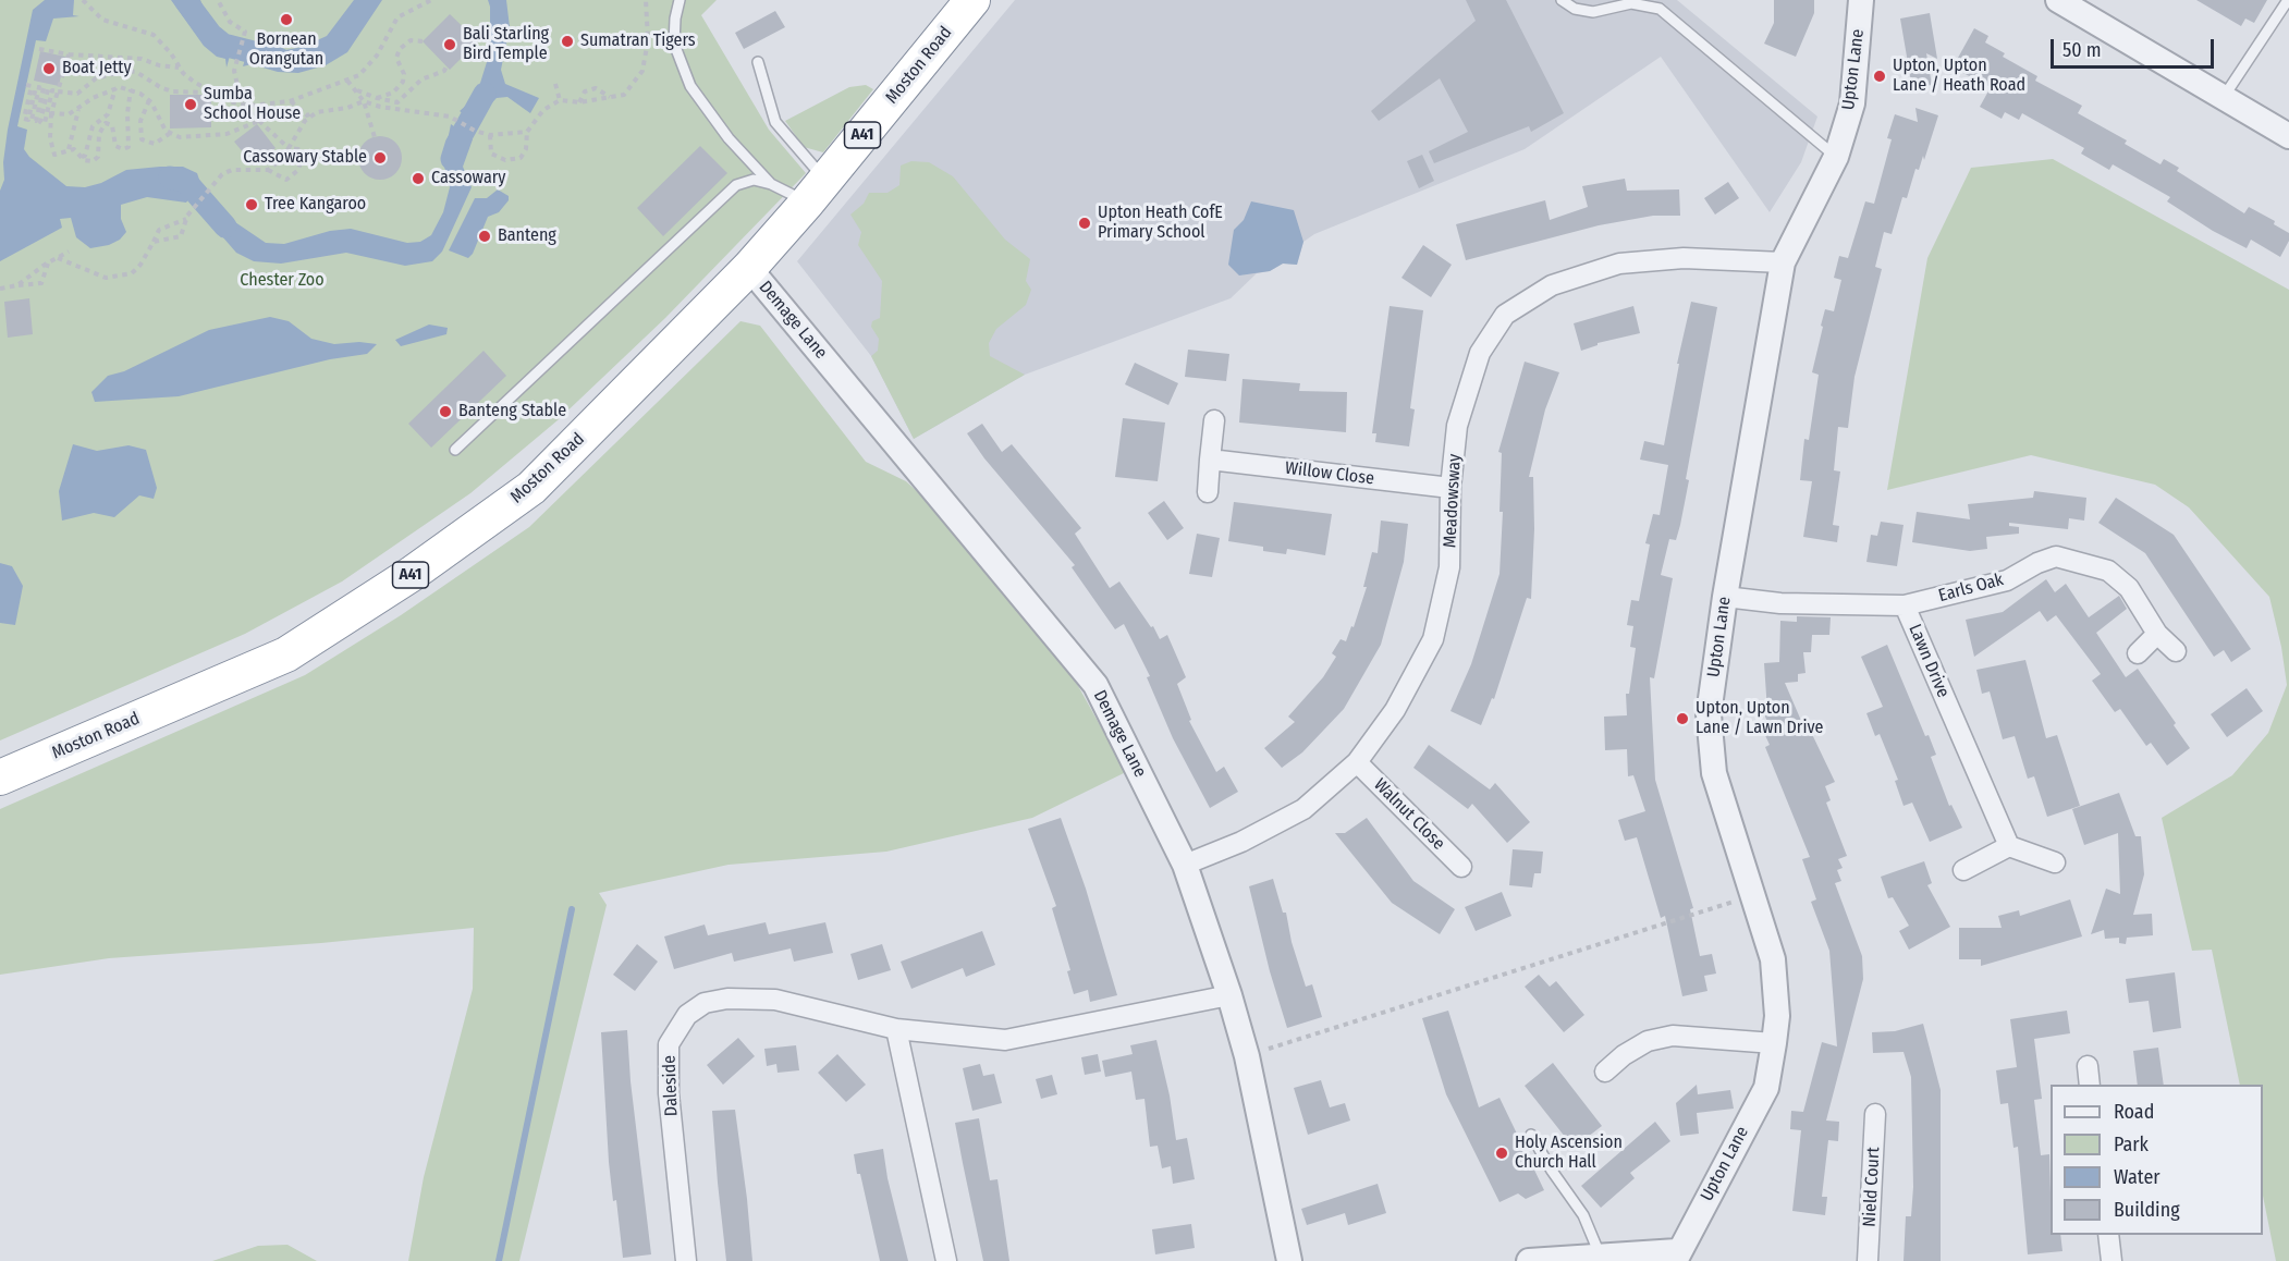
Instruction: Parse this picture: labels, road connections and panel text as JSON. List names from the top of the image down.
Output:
{
  "streets": {
    "highway": ["Moston Road", "A41"],
    "street": [
      "Upton Lane",
      "Demage Lane",
      "Willow Close",
      "Meadowsway",
      "Earls Oak",
      "Lawn Drive",
      "Walnut Close",
      "Daleside",
      "Nield Court"
    ]
  },
  "crossings": [
    ["Moston Road", "Demage Lane"],
    ["Upton Lane", "Meadowsway"],
    ["Upton Lane", "Lawn Drive"],
    ["Demage Lane", "Meadowsway"],
    ["Demage Lane", "Daleside"],
    ["Willow Close", "Meadowsway"],
    ["Meadowsway", "Walnut Close"],
    ["Earls Oak", "Lawn Drive"]
  ],
  "parks": ["Chester Zoo"],
  "places": [
    "Bornean Orangutan",
    "Sumatran Tigers",
    "Bali Starling Bird Temple",
    "Boat Jetty",
    "Upton, Upton Lane / Heath Road",
    "Sumba School House",
    "Cassowary Stable",
    "Cassowary",
    "Tree Kangaroo",
    "Upton Heath CofE Primary School",
    "Banteng",
    "Banteng Stable",
    "Upton, Upton Lane / Lawn Drive",
    "Holy Ascension Church Hall"
  ],
  "legend": [
    "Road",
    "Park",
    "Water",
    "Building"
  ],
  "scale_bar": "50 m"
}
